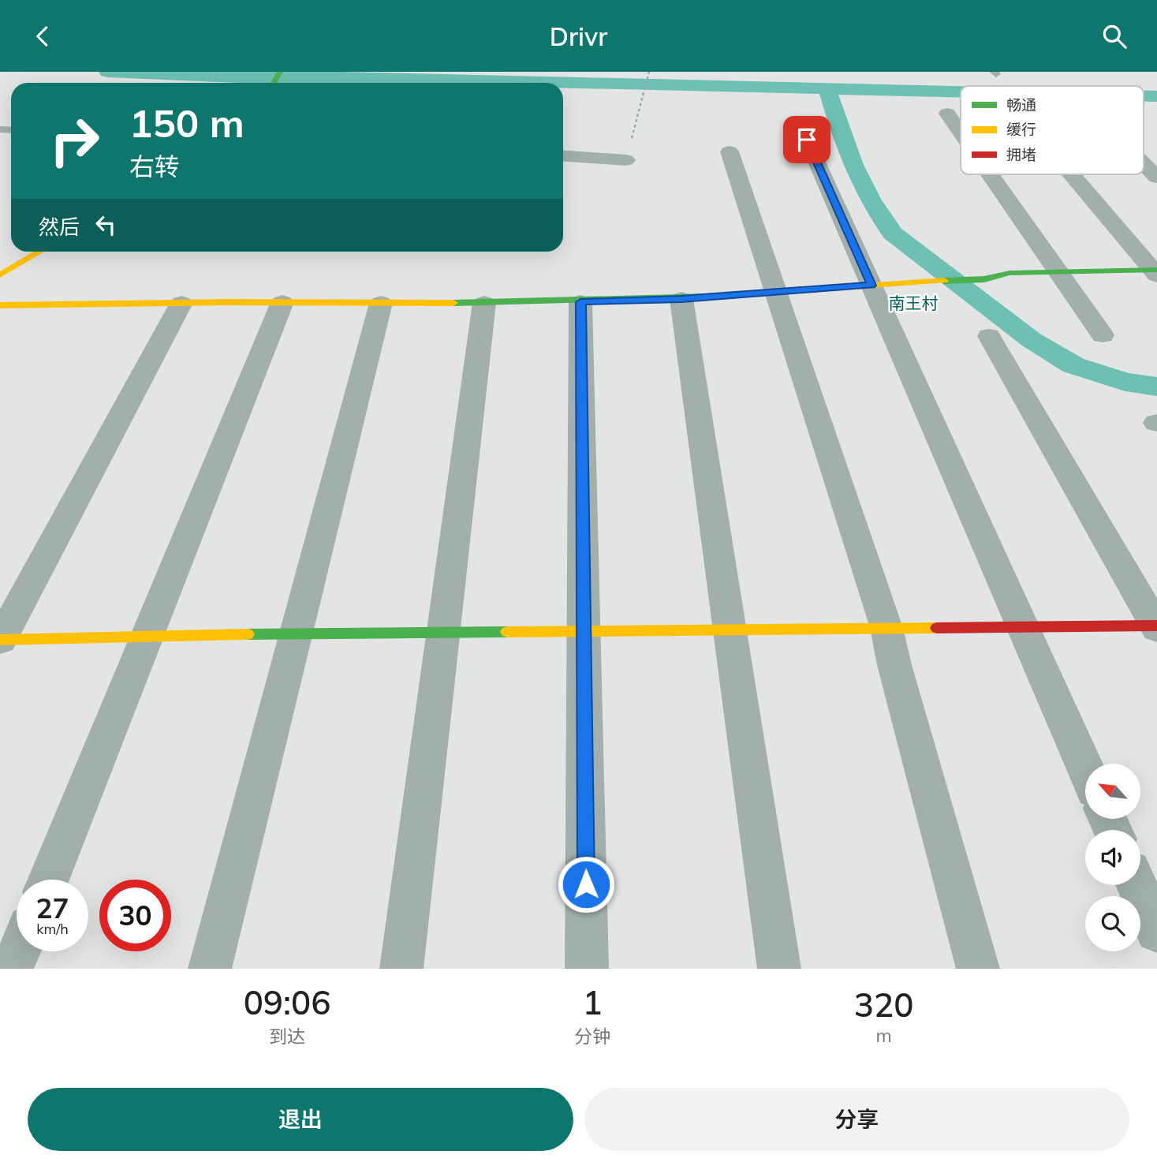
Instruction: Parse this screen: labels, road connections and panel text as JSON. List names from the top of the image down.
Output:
{
  "districts": ["南王村"],
  "legend": ["畅通", "缓行", "拥堵"],
  "north": "top left",
  "page": {
    "header": "Drivr",
    "turn": ["150 m", "右转"],
    "then": "然后",
    "speed": "27 km/h",
    "limit": "30",
    "eta": [
      "09:06",
      "到达",
      "1",
      "分钟",
      "320",
      "m"
    ],
    "buttons": ["退出", "分享"]
  }
}
